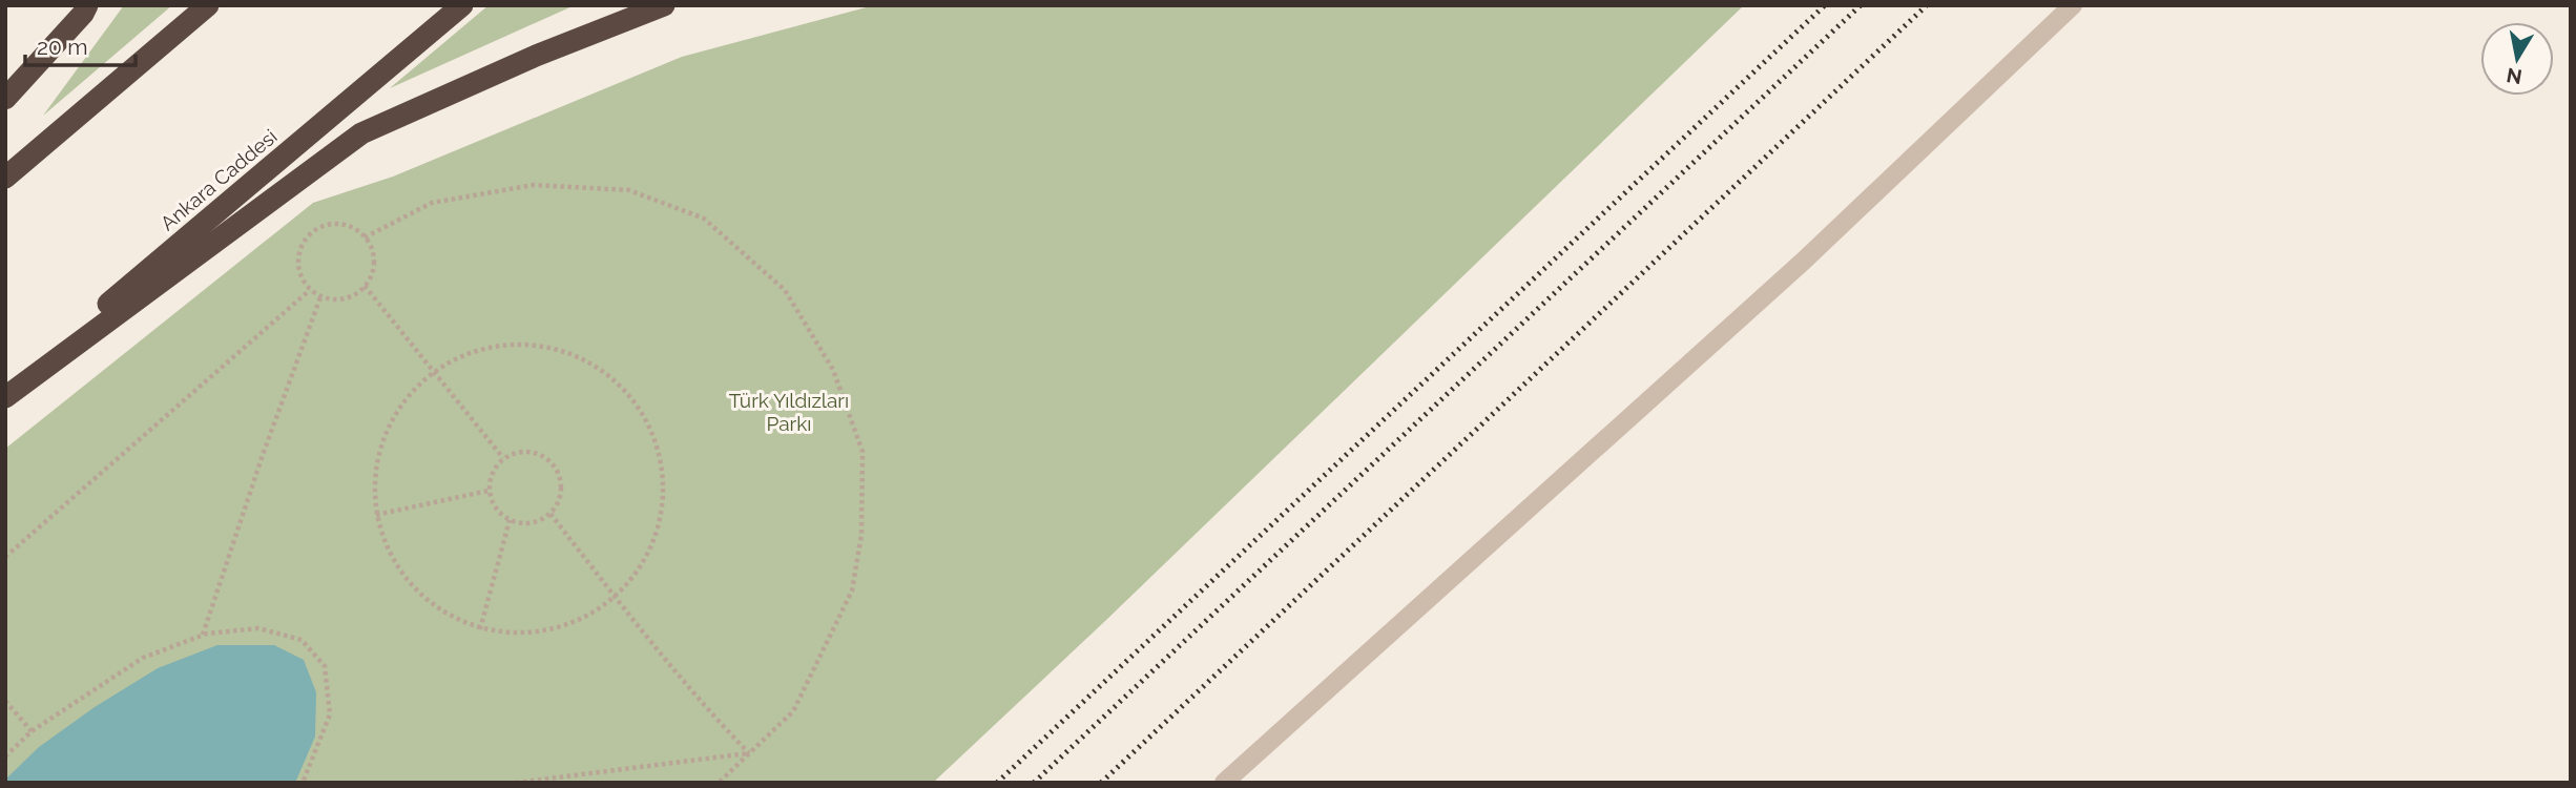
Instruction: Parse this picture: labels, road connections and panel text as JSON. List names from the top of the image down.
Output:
{
  "streets": {
    "highway": ["Ankara Caddesi"]
  },
  "parks": ["Türk Yıldızları Parkı"],
  "scale_bar": "20 m",
  "north": "bottom"
}
